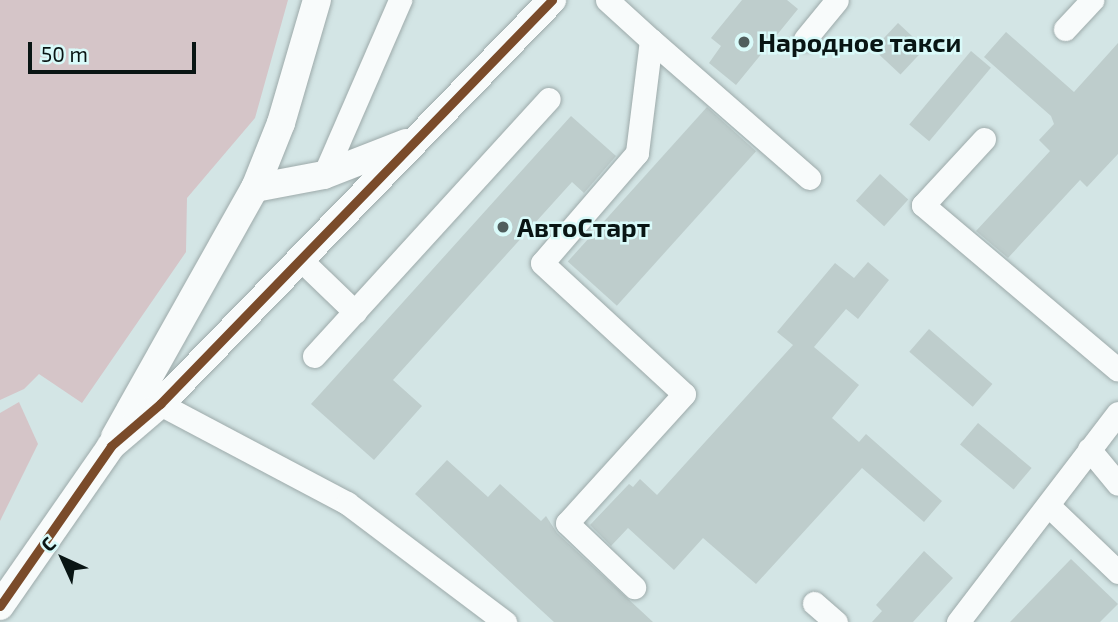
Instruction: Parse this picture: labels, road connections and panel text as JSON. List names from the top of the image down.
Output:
{
  "places": ["Народное такси", "АвтоСтарт"],
  "scale_bar": "50 m",
  "north": "top left"
}
